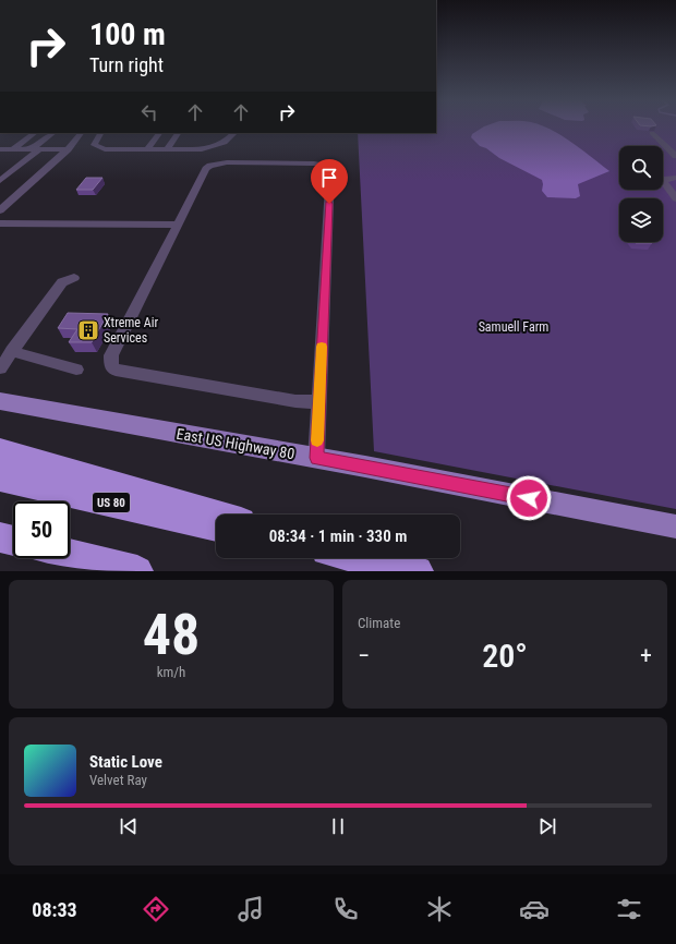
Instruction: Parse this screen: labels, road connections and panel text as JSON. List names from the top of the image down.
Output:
{
  "streets": {
    "highway": ["US 80"],
    "main road": ["East US Highway 80"]
  },
  "parks": ["Samuell Farm"],
  "places": {
    "building": ["Xtreme Air Services"]
  },
  "page": {
    "turn": ["100 m", "Turn right"],
    "limit": "50",
    "trip": "08:34 · 1 min · 330 m",
    "tile": [
      ["48", "km/h"],
      "Climate"
    ],
    "heat": ["−", "20°", "+"],
    "song": ["Static Love", "Velvet Ray"],
    "tabs": "08:33"
  }
}
